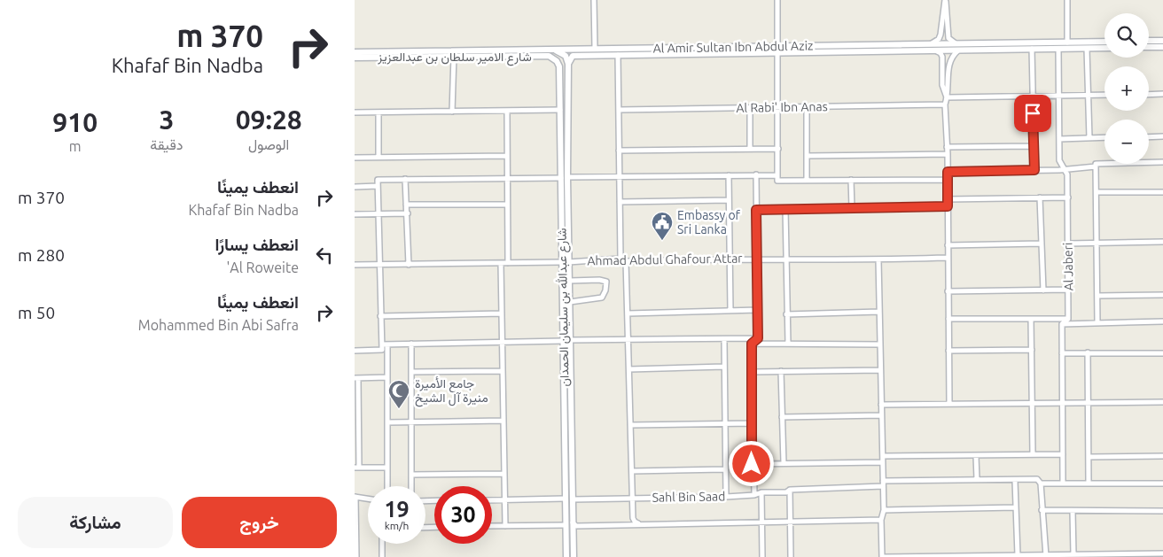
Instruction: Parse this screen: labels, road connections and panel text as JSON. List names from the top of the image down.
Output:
{
  "streets": {
    "street": [
      "Al Amir Sultan Ibn Abdul Aziz",
      "شارع الامير سلطان بن عبدالعزيز",
      "Al Rabi' Ibn Anas",
      "Ahmad Abdul Ghafour Attar",
      "Al Jaberi",
      "شارع عبدالله بن سليمان الحمدان",
      "Sahl Bin Saad"
    ]
  },
  "crossings": [
    ["Al Amir Sultan Ibn Abdul Aziz", "شارع الامير سلطان بن عبدالعزيز"],
    ["Al Amir Sultan Ibn Abdul Aziz", "Al Jaberi"],
    ["Al Amir Sultan Ibn Abdul Aziz", "شارع عبدالله بن سليمان الحمدان"],
    ["Ahmad Abdul Ghafour Attar", "شارع عبدالله بن سليمان الحمدان"],
    ["شارع عبدالله بن سليمان الحمدان", "Sahl Bin Saad"]
  ],
  "places": {
    "public building": ["Embassy of Sri Lanka"],
    "mosque": ["جامع الأميرة منيرة آل الشيخ"]
  },
  "page": {
    "turn": ["370 m", "Khafaf Bin Nadba"],
    "map_buttons": ["+", "−"],
    "eta": [
      "09:28",
      "الوصول",
      "3",
      "دقيقة",
      "910",
      "m"
    ],
    "list": [
      {
        "name": "انعطف يمينًا",
        "note": "Khafaf Bin Nadba",
        "value": "370 m"
      },
      {
        "name": "انعطف يسارًا",
        "note": "Al Roweite'",
        "value": "280 m"
      },
      {
        "name": "انعطف يمينًا",
        "note": "Mohammed Bin Abi Safra",
        "value": "50 m"
      }
    ],
    "speed": "19 km/h",
    "limit": "30",
    "buttons": ["خروج", "مشاركة"]
  }
}
